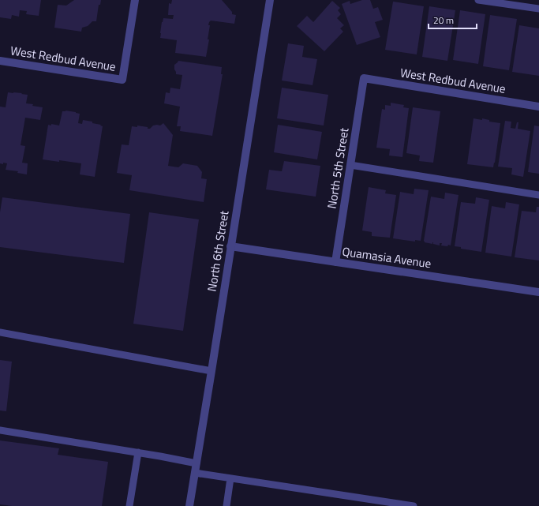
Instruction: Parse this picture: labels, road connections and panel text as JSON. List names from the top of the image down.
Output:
{
  "streets": {
    "street": [
      "West Redbud Avenue",
      "North 5th Street",
      "North 6th Street",
      "Quamasia Avenue"
    ]
  },
  "crossings": [
    ["West Redbud Avenue", "North 5th Street"],
    ["North 5th Street", "Quamasia Avenue"],
    ["North 6th Street", "Quamasia Avenue"]
  ],
  "scale_bar": "20 m"
}
